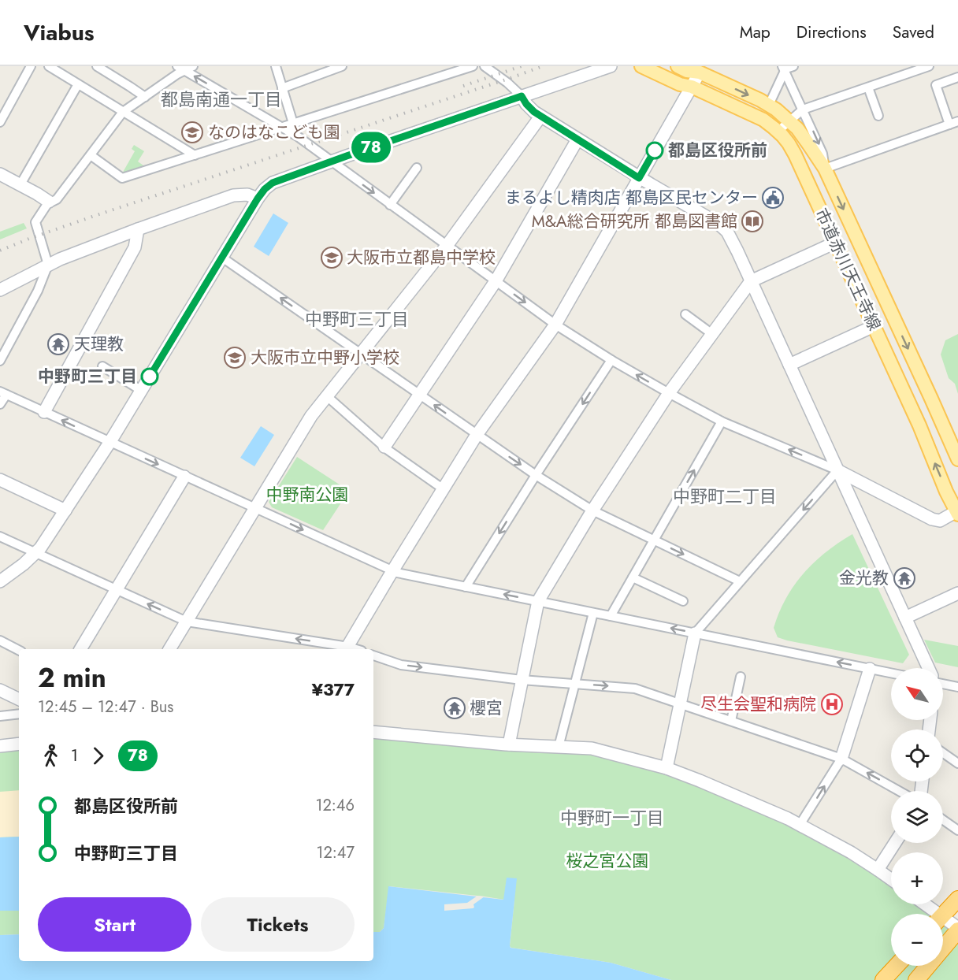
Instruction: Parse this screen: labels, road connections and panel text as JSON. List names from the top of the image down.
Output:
{
  "streets": {
    "main road": ["市道赤川天王寺線"]
  },
  "districts": [
    "都島南通一丁目",
    "中野町三丁目",
    "中野町二丁目",
    "中野町一丁目"
  ],
  "parks": ["中野南公園", "桜之宮公園"],
  "places": {
    "school or university": ["なのはなこども園", "大阪市立都島中学校", "大阪市立中野小学校"],
    "other": ["都島区役所前", "中野町三丁目"],
    "public building": ["まるよし精肉店 都島区民センター"],
    "library": ["M&A総合研究所 都島図書館"],
    "temple": ["天理教", "金光教", "櫻宮"],
    "hospital": ["尽生会聖和病院"]
  },
  "lines": ["bus line 78"],
  "north": "top left",
  "page": {
    "header": "Viabus",
    "nav": ["Map", "Directions", "Saved"],
    "on_map": "78",
    "heading": ["2 min", "12:45 – 12:47 · Bus", "¥377"],
    "map_buttons": ["+", "−"],
    "legs": ["1", "78"],
    "list": [
      {
        "name": "都島区役所前",
        "value": "12:46"
      },
      {
        "name": "中野町三丁目",
        "value": "12:47"
      }
    ],
    "buttons": ["Start", "Tickets"]
  }
}
